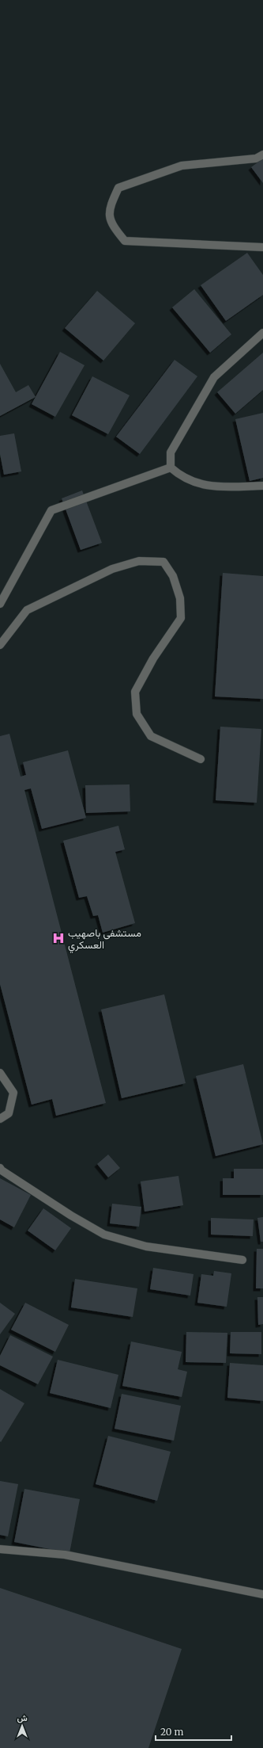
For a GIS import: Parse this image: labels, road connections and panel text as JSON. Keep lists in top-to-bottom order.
{
  "places": {
    "hospital": ["مستشفى باصهيب العسكري"]
  },
  "scale_bar": "20 m",
  "north": "top"
}
